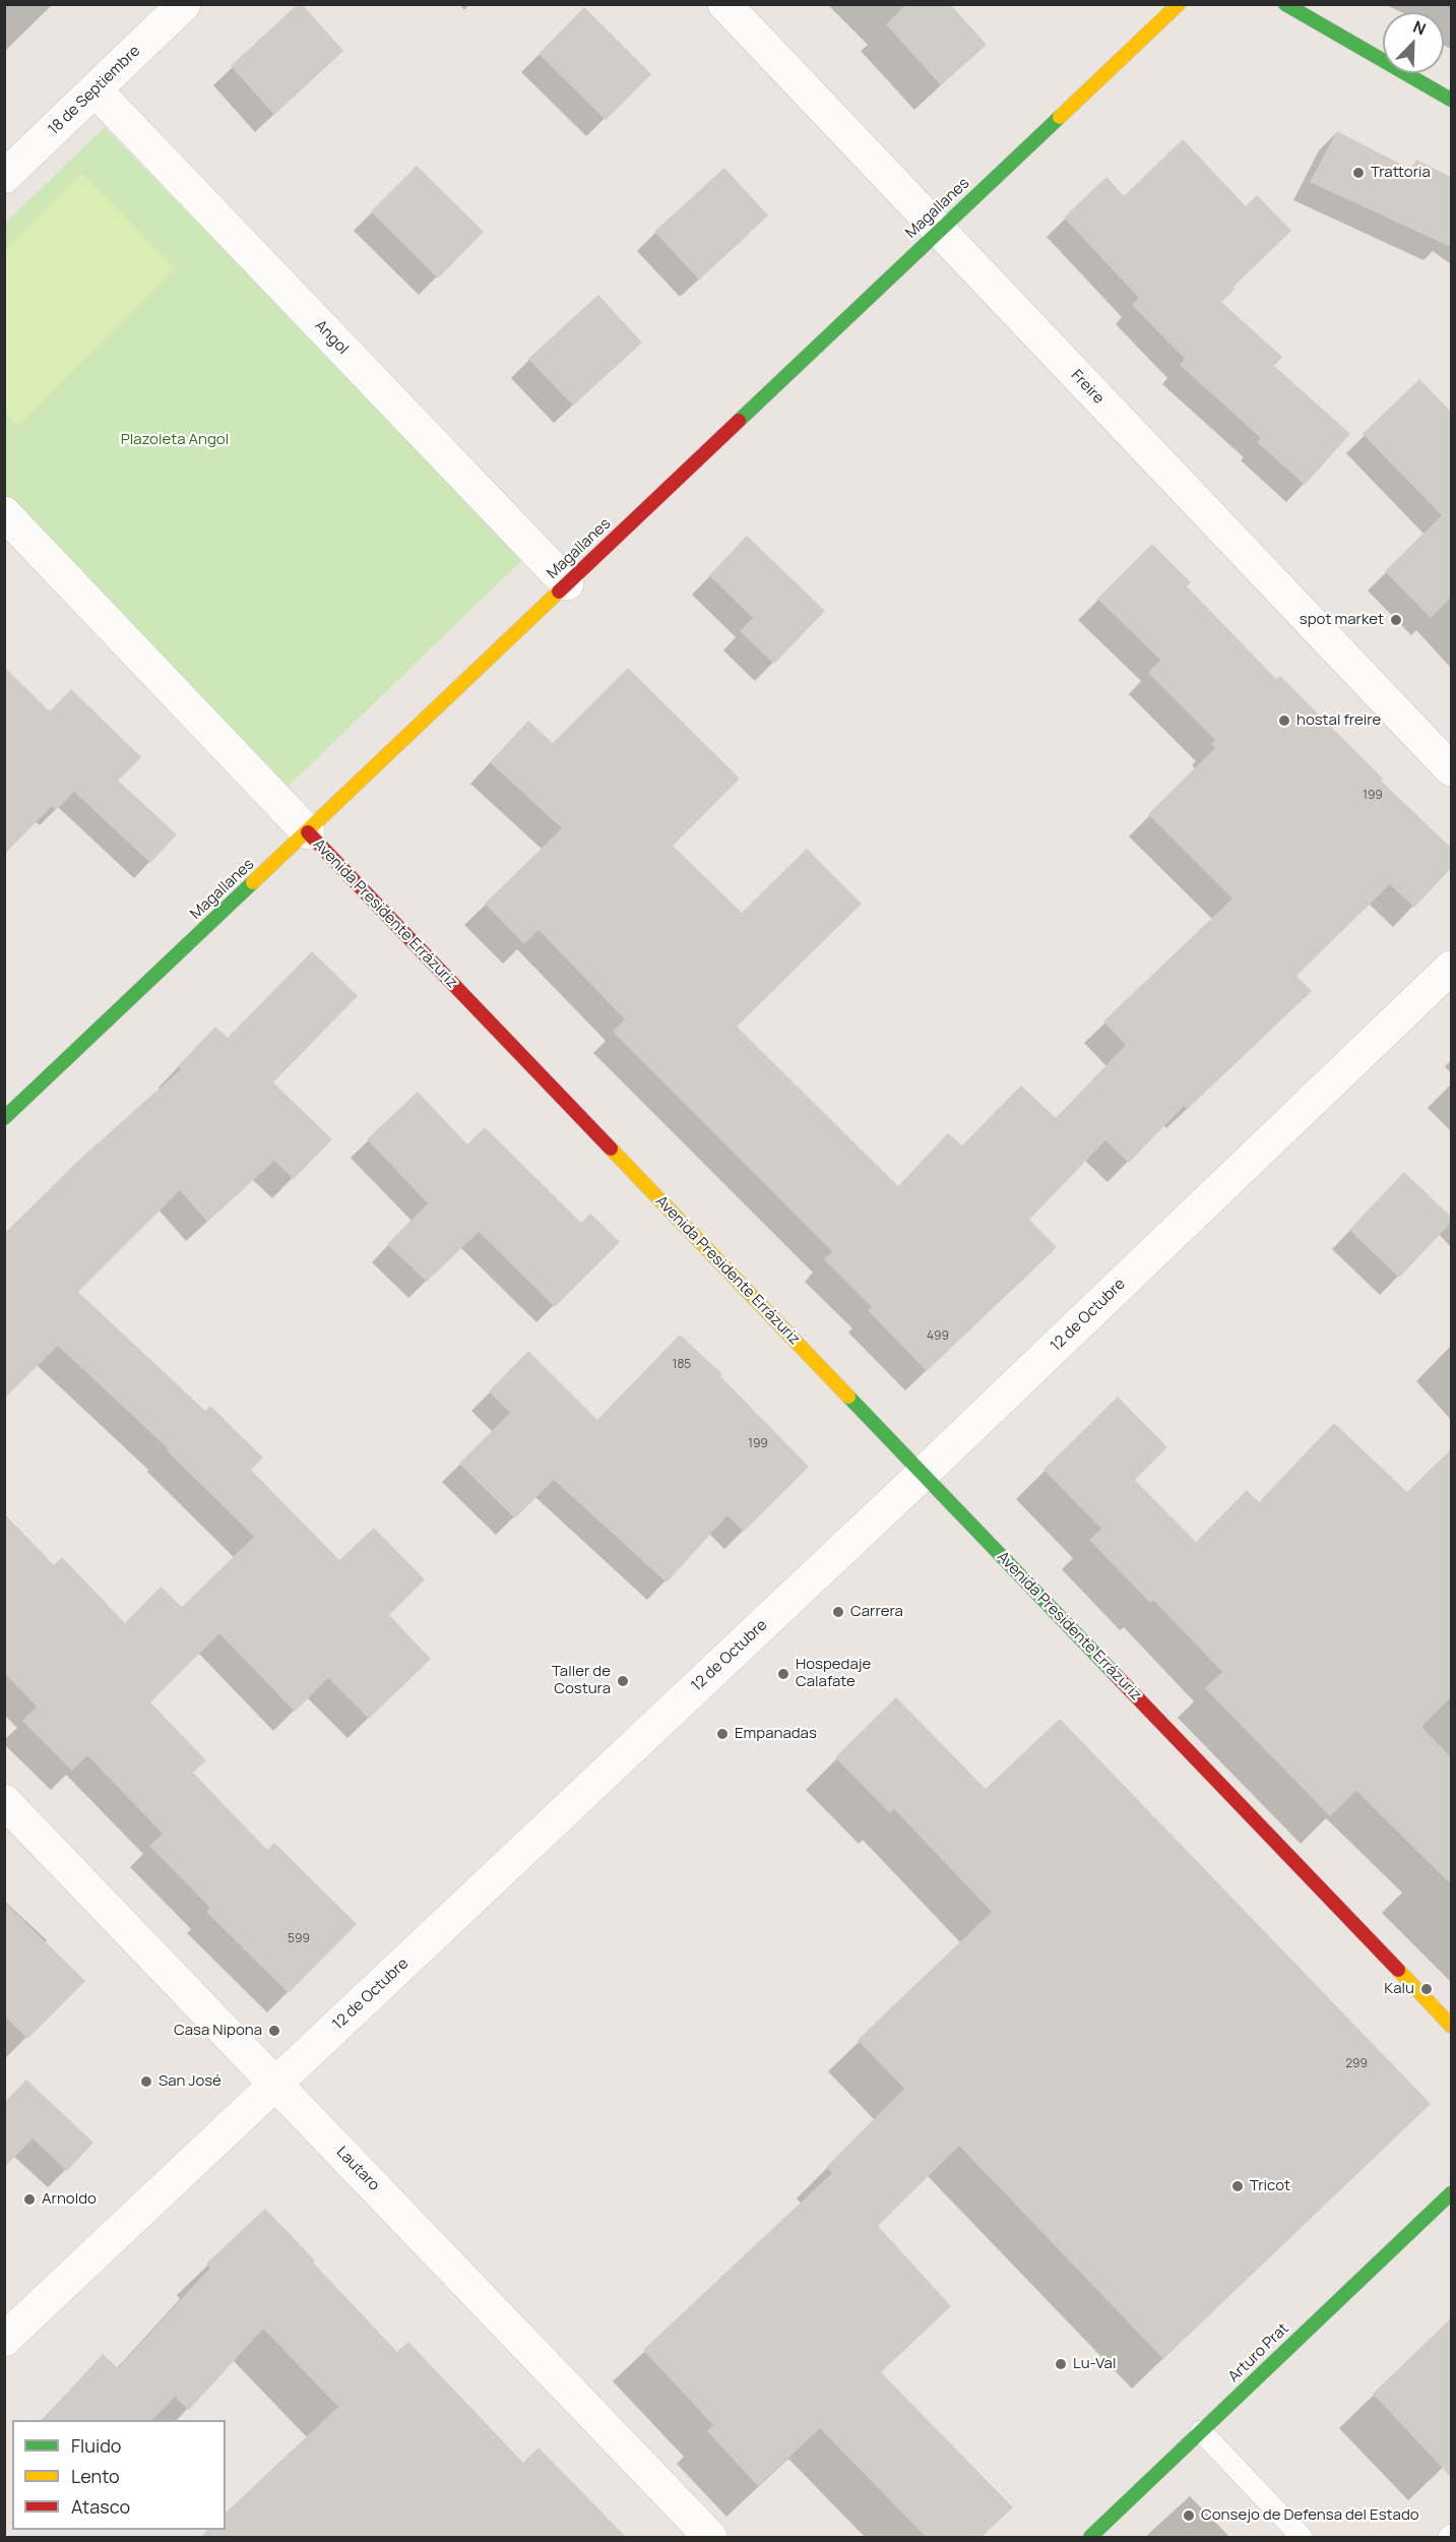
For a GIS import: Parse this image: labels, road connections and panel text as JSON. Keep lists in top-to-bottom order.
{
  "streets": {
    "street": [
      "18 de Septiembre",
      "Magallanes",
      "Angol",
      "Freire",
      "Avenida Presidente Errázuriz",
      "12 de Octubre",
      "Lautaro",
      "Arturo Prat"
    ]
  },
  "crossings": [
    ["18 de Septiembre", "Angol"],
    ["Magallanes", "Angol"],
    ["Magallanes", "Freire"],
    ["Magallanes", "Avenida Presidente Errázuriz"],
    ["Avenida Presidente Errázuriz", "12 de Octubre"],
    ["12 de Octubre", "Lautaro"]
  ],
  "parks": ["Plazoleta Angol"],
  "places": [
    "Trattoria",
    "spot market",
    "hostal freire",
    "Carrera",
    "Hospedaje Calafate",
    "Taller de Costura",
    "Empanadas",
    "Kalu",
    "Casa Nipona",
    "San José",
    "Tricot",
    "Arnoldo",
    "Lu-Val",
    "Consejo de Defensa del Estado"
  ],
  "house_numbers": [
    "199",
    "499",
    "185",
    "199",
    "599",
    "299"
  ],
  "legend": ["Fluido", "Lento", "Atasco"],
  "north": "top right"
}
